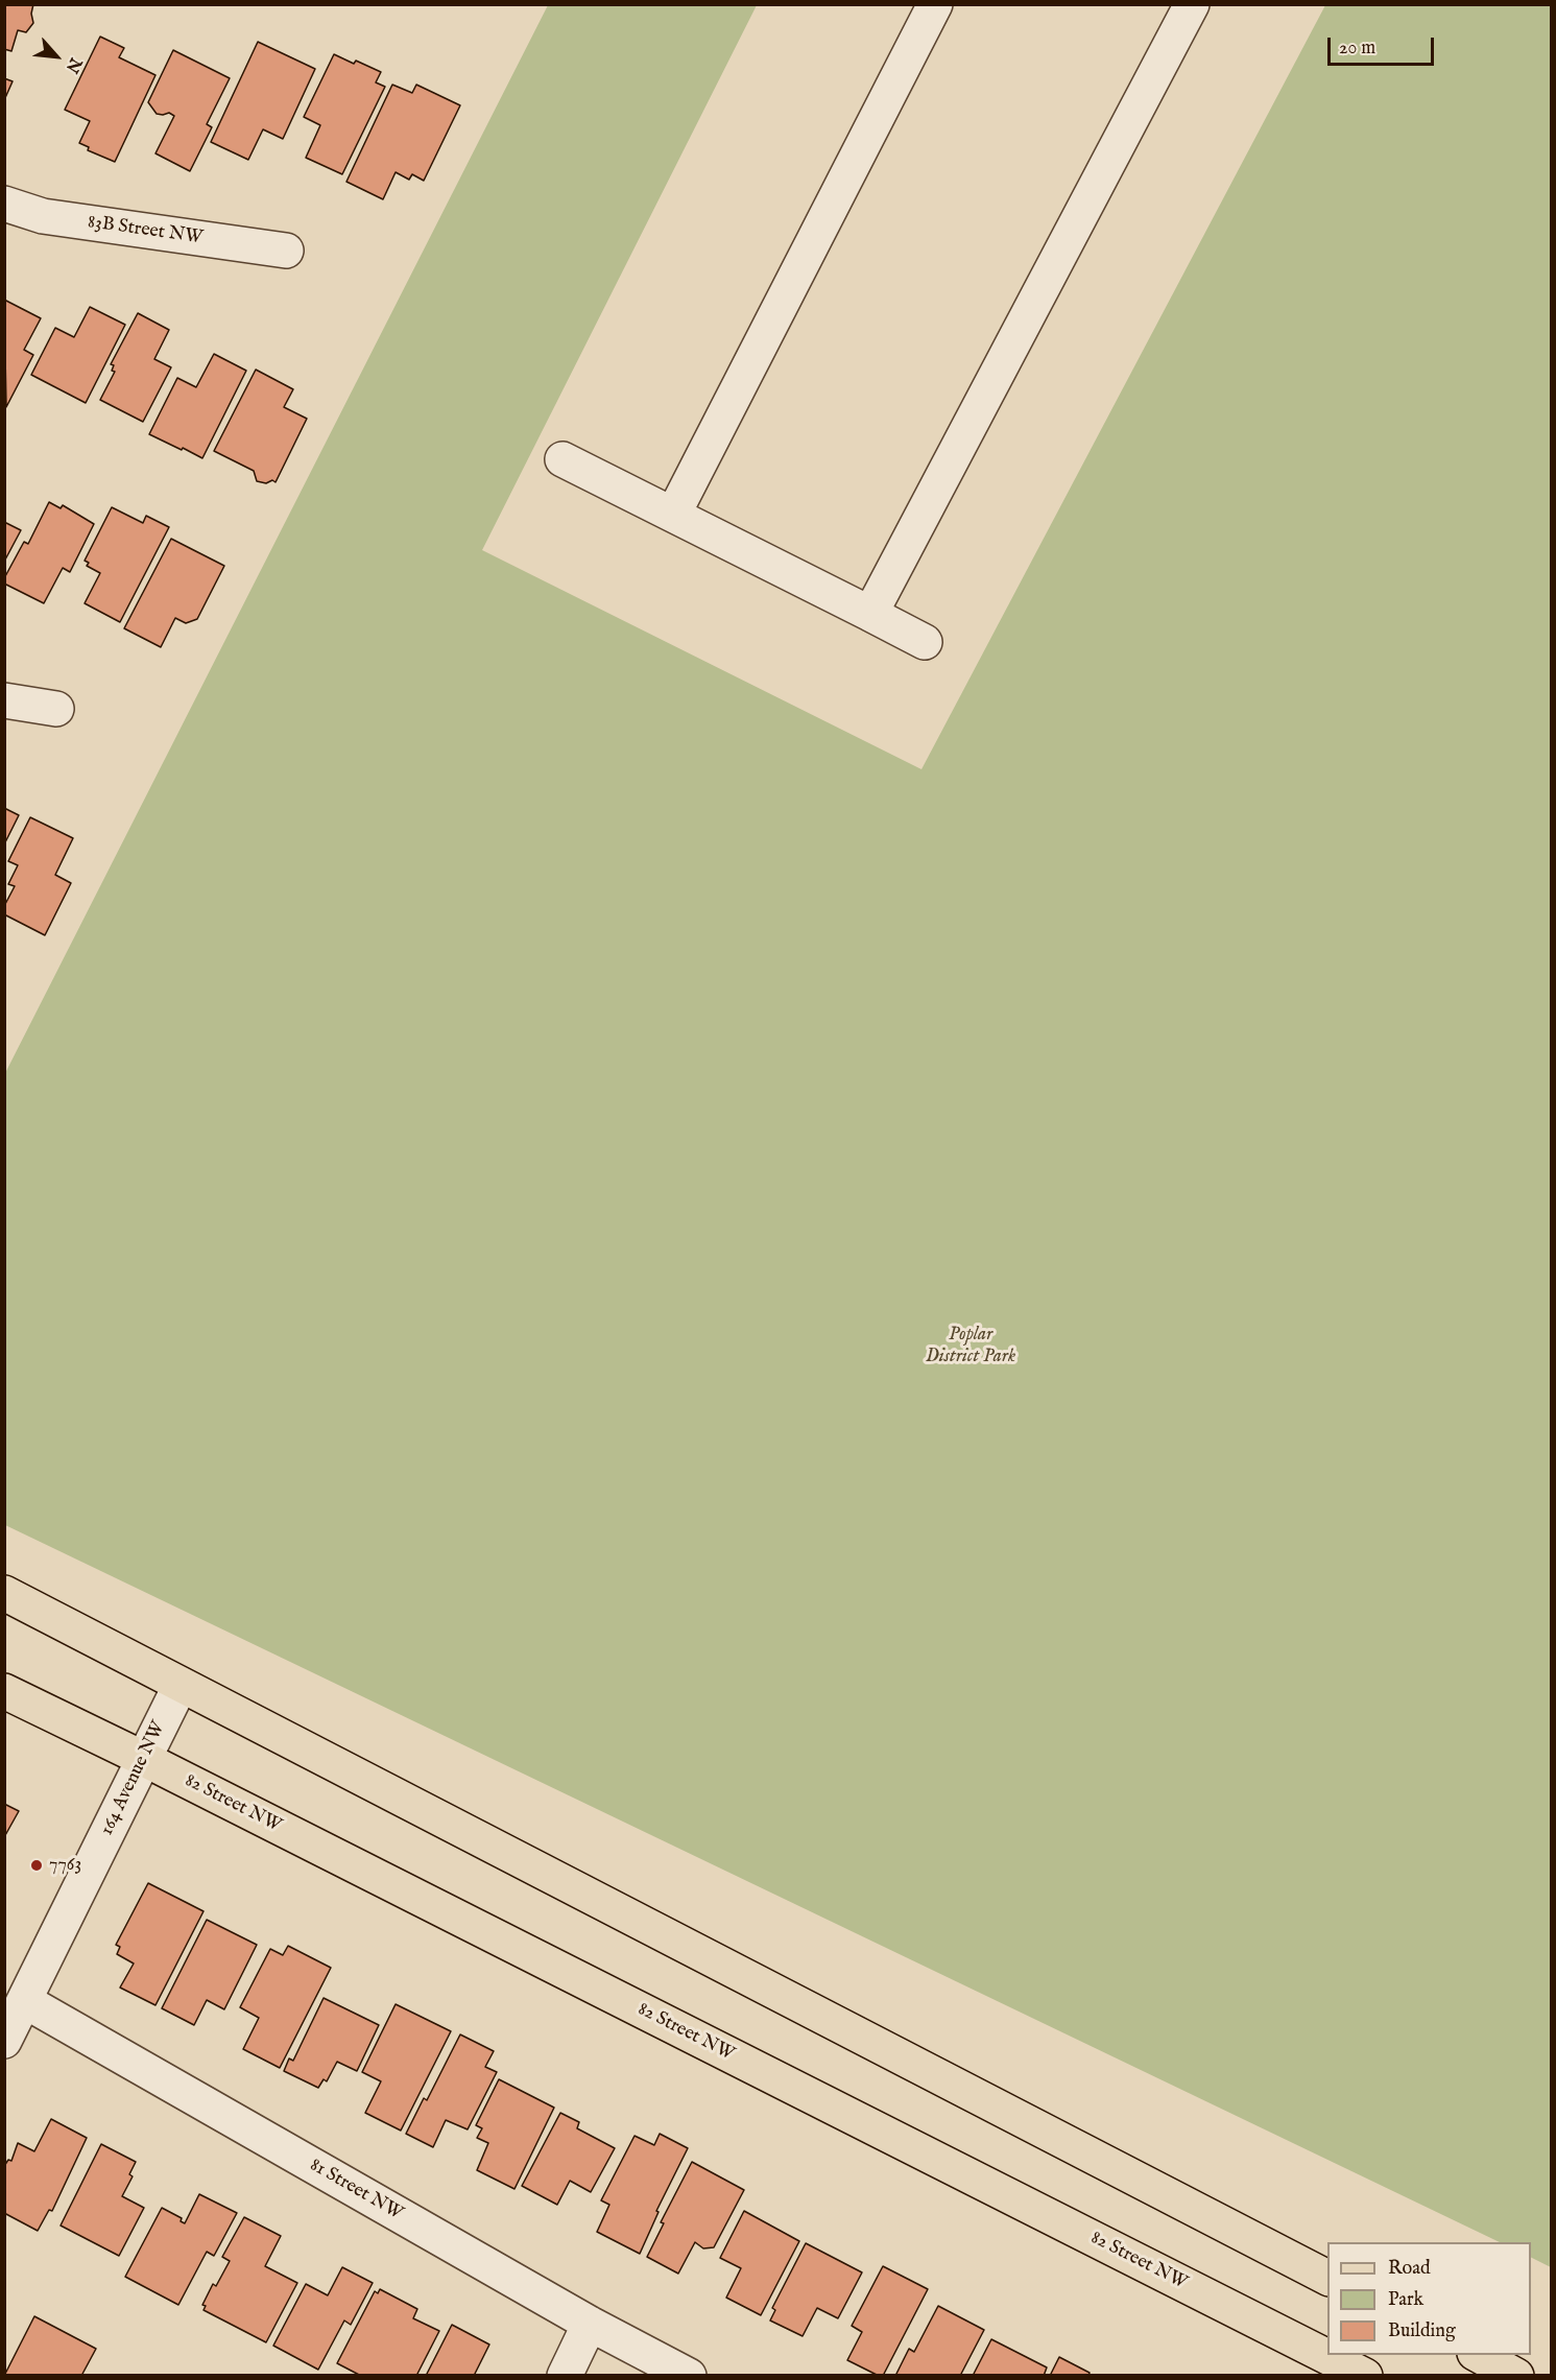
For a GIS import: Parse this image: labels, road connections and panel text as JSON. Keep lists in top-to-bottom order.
{
  "streets": {
    "main road": ["82 Street NW"],
    "street": ["83B Street NW", "164 Avenue NW", "81 Street NW"]
  },
  "crossings": [
    ["164 Avenue NW", "82 Street NW"],
    ["164 Avenue NW", "81 Street NW"]
  ],
  "parks": ["Poplar District Park"],
  "places": ["7763"],
  "legend": ["Road", "Park", "Building"],
  "scale_bar": "20 m",
  "north": "bottom right"
}
